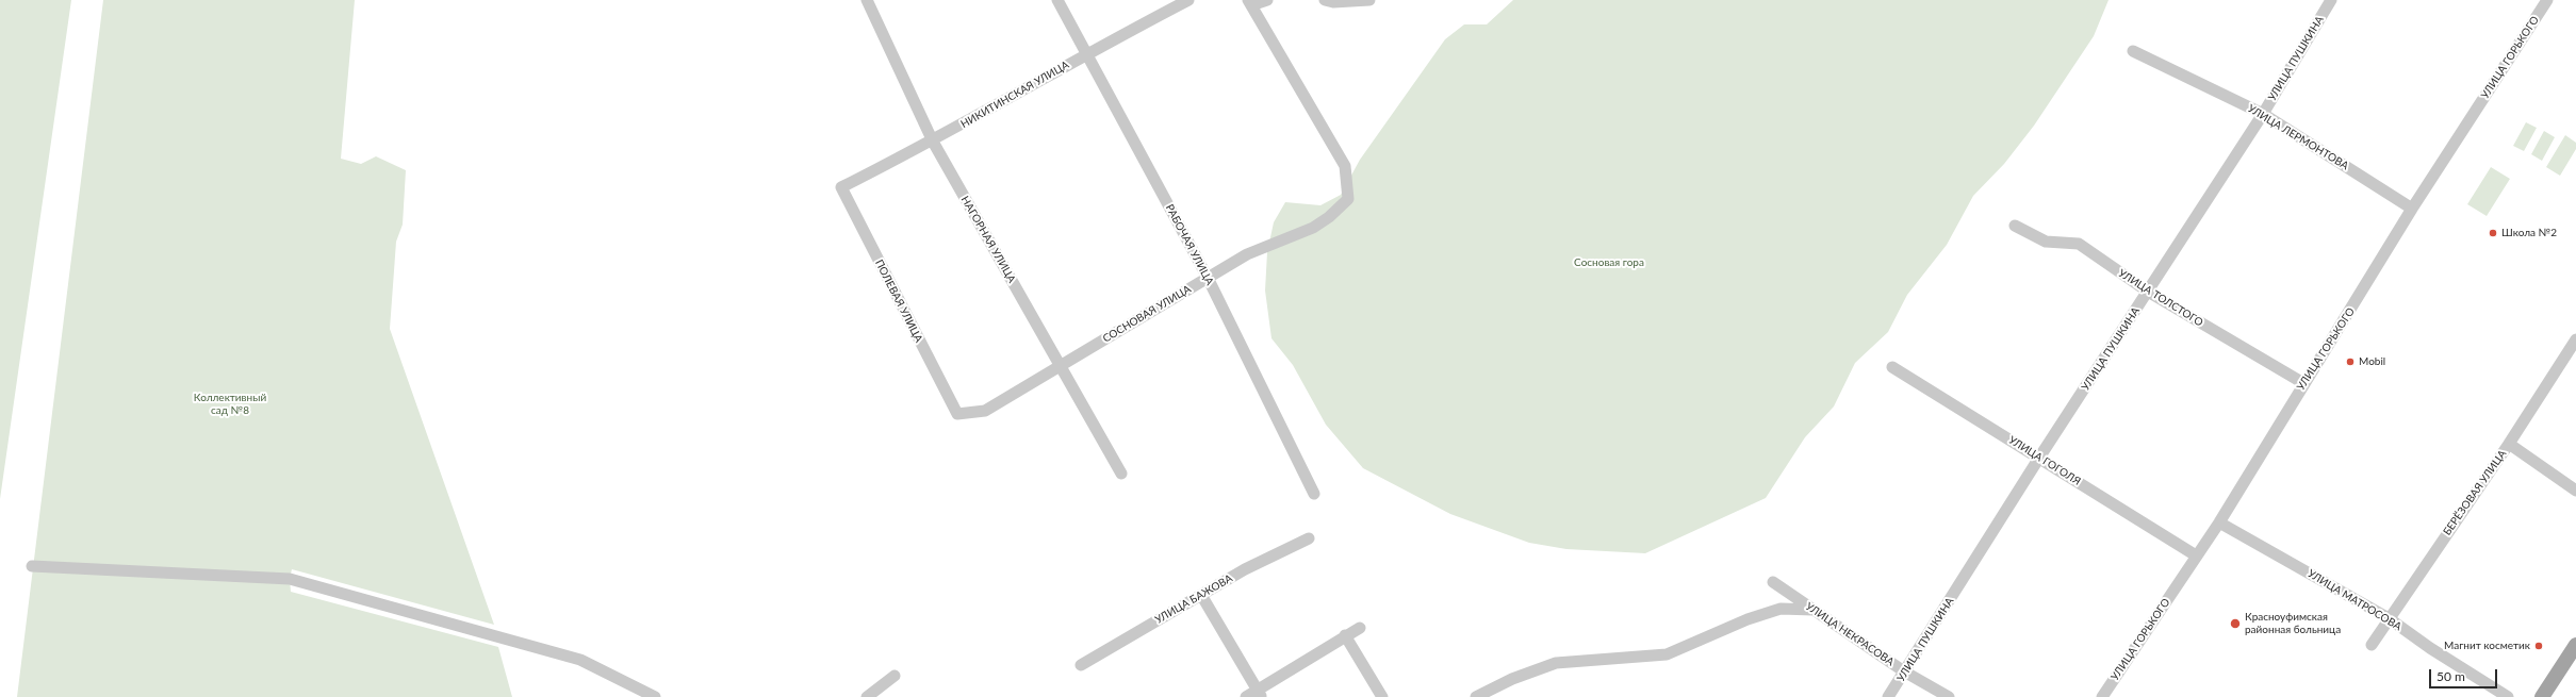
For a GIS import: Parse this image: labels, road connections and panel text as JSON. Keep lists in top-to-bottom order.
{
  "streets": {
    "street": [
      "УЛИЦА ГОРЬКОГО",
      "УЛИЦА ПУШКИНА",
      "НИКИТИНСКАЯ УЛИЦА",
      "УЛИЦА ЛЕРМОНТОВА",
      "НАГОРНАЯ УЛИЦА",
      "РАБОЧАЯ УЛИЦА",
      "УЛИЦА ТОЛСТОГО",
      "ПОЛЕВАЯ УЛИЦА",
      "СОСНОВАЯ УЛИЦА",
      "УЛИЦА ГОГОЛЯ",
      "БЕРЁЗОВАЯ УЛИЦА",
      "УЛИЦА БАЖОВА",
      "УЛИЦА МАТРОСОВА",
      "УЛИЦА НЕКРАСОВА"
    ]
  },
  "crossings": [
    ["УЛИЦА ГОРЬКОГО", "УЛИЦА ЛЕРМОНТОВА"],
    ["УЛИЦА ГОРЬКОГО", "УЛИЦА ТОЛСТОГО"],
    ["УЛИЦА ГОРЬКОГО", "УЛИЦА ГОГОЛЯ"],
    ["УЛИЦА ГОРЬКОГО", "УЛИЦА МАТРОСОВА"],
    ["УЛИЦА ПУШКИНА", "УЛИЦА ЛЕРМОНТОВА"],
    ["УЛИЦА ПУШКИНА", "УЛИЦА ТОЛСТОГО"],
    ["УЛИЦА ПУШКИНА", "УЛИЦА ГОГОЛЯ"],
    ["УЛИЦА ПУШКИНА", "УЛИЦА НЕКРАСОВА"],
    ["НИКИТИНСКАЯ УЛИЦА", "НАГОРНАЯ УЛИЦА"],
    ["НИКИТИНСКАЯ УЛИЦА", "РАБОЧАЯ УЛИЦА"],
    ["НИКИТИНСКАЯ УЛИЦА", "ПОЛЕВАЯ УЛИЦА"],
    ["НАГОРНАЯ УЛИЦА", "СОСНОВАЯ УЛИЦА"],
    ["РАБОЧАЯ УЛИЦА", "СОСНОВАЯ УЛИЦА"],
    ["ПОЛЕВАЯ УЛИЦА", "СОСНОВАЯ УЛИЦА"],
    ["БЕРЁЗОВАЯ УЛИЦА", "УЛИЦА МАТРОСОВА"]
  ],
  "parks": ["Сосновая гора", "Коллективный сад №8"],
  "places": [
    "Школа №2",
    "Mobil",
    "Красноуфимская районная больница",
    "Магнит косметик"
  ],
  "scale_bar": "50 m"
}
